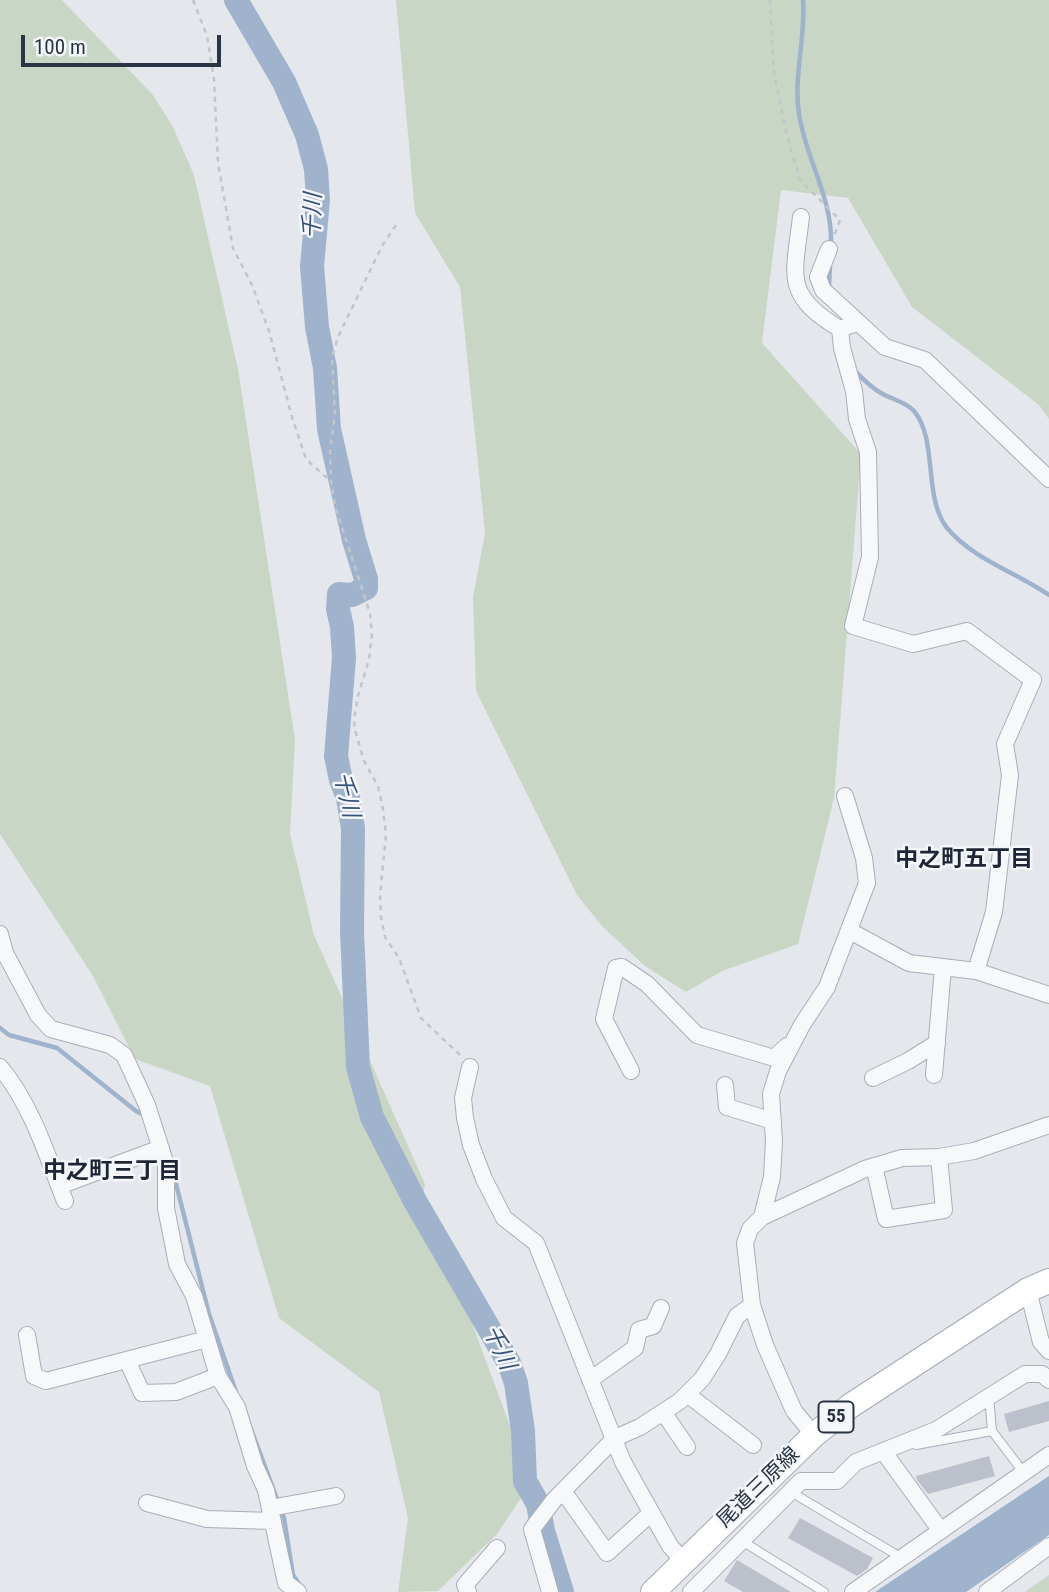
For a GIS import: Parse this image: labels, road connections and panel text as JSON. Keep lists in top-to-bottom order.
{
  "streets": {
    "main road": ["55", "尾道三原線"]
  },
  "districts": ["中之町五丁目", "中之町三丁目"],
  "water": ["千川"],
  "scale_bar": "100 m"
}
